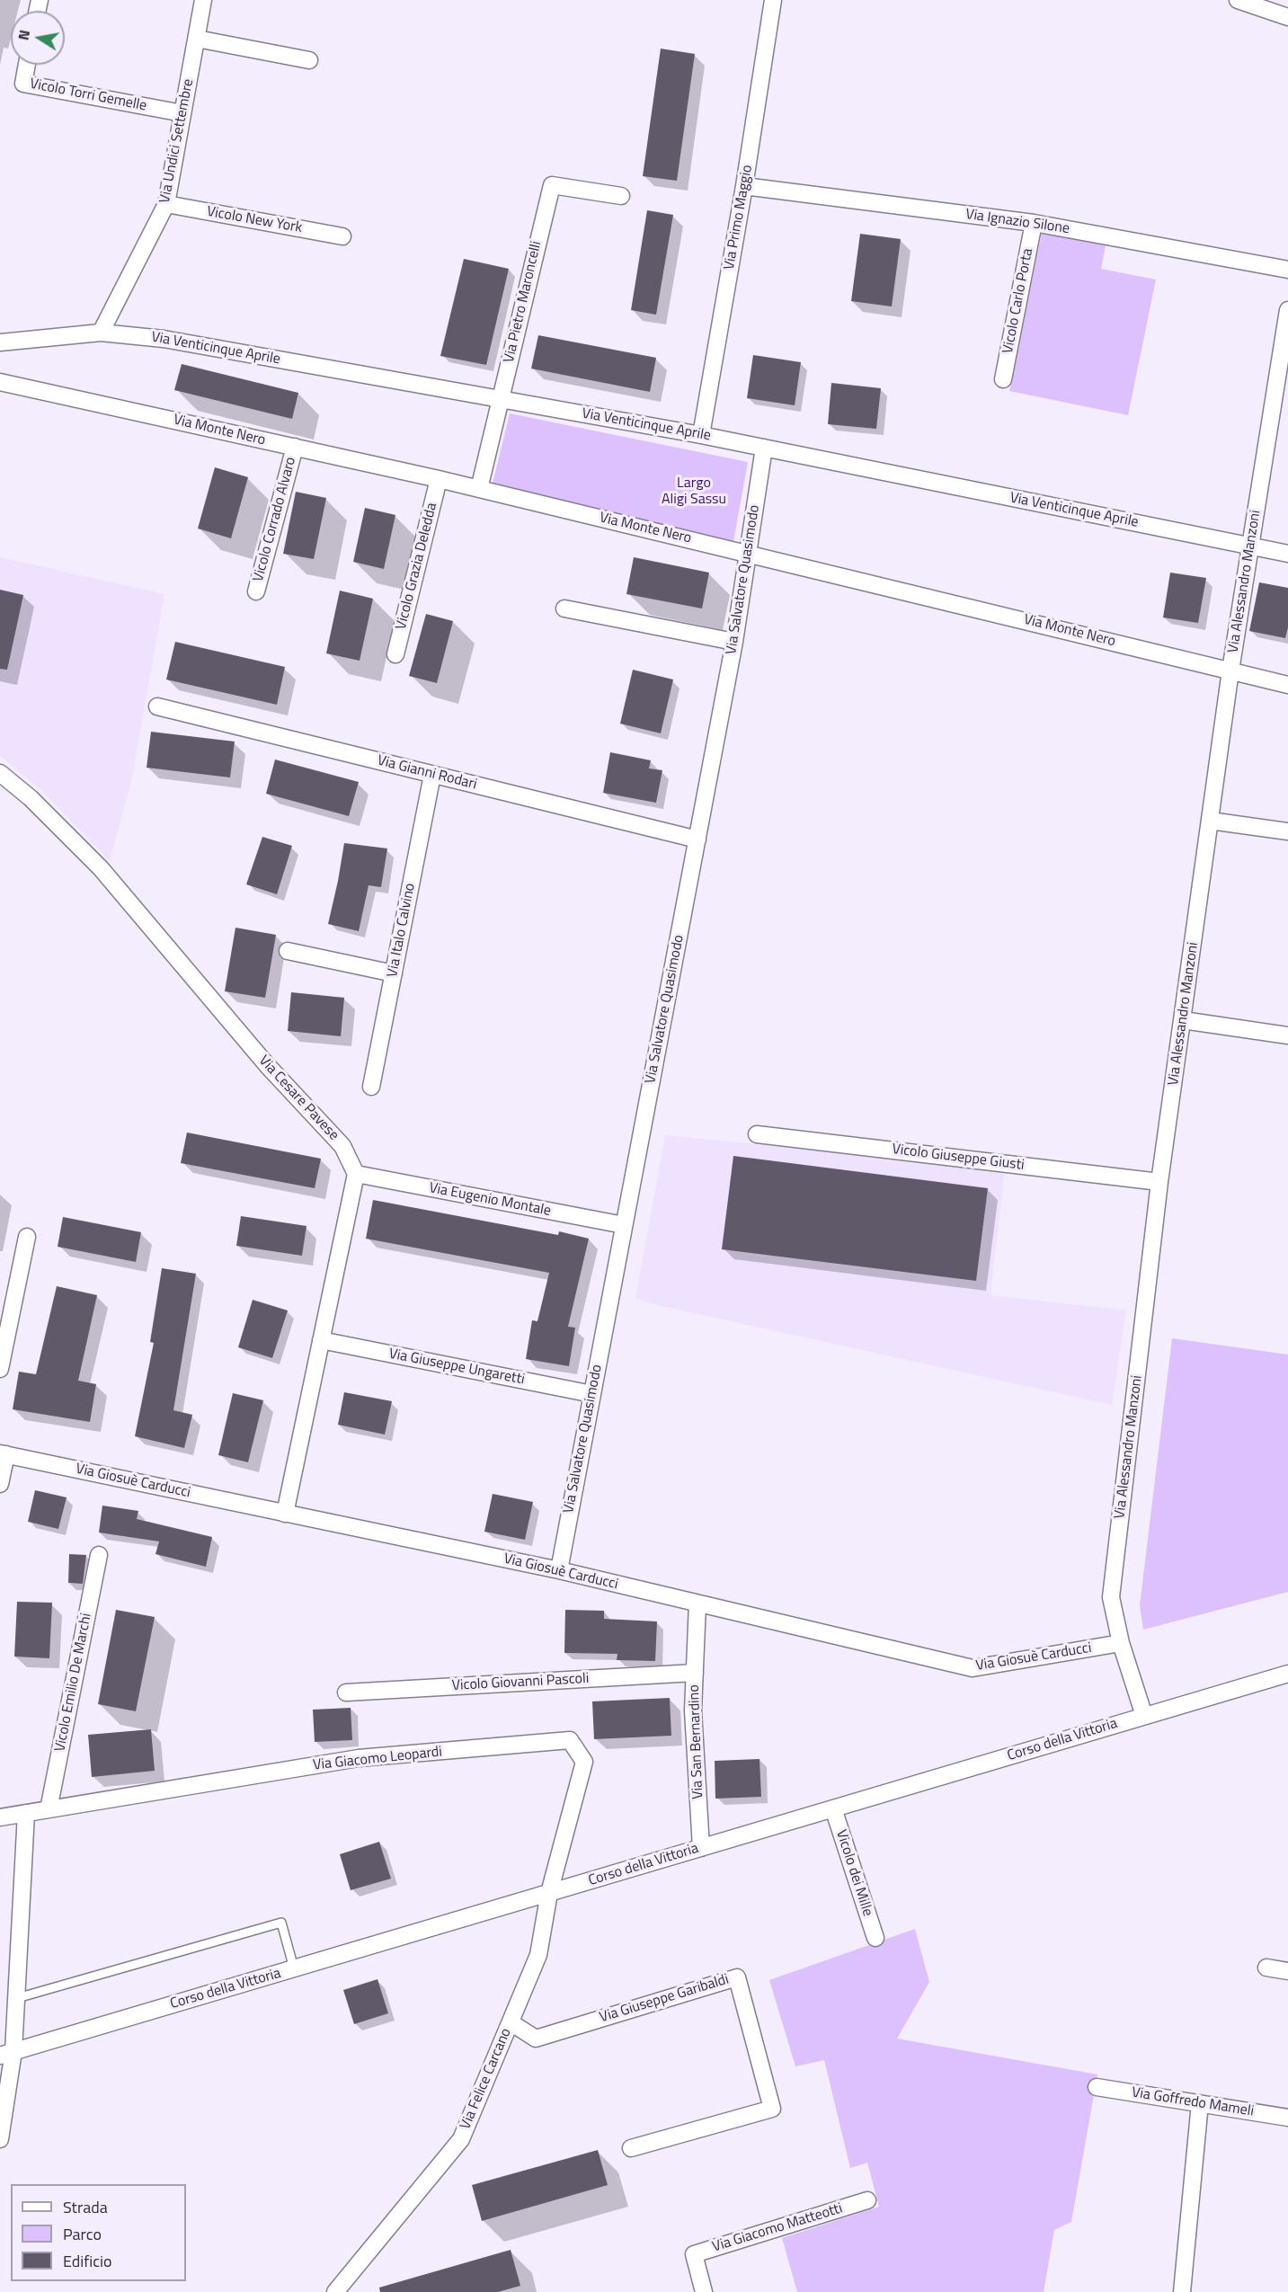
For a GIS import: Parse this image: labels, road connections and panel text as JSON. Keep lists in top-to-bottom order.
{
  "streets": {
    "street": [
      "Vicolo Torri Gemelle",
      "Via Undici Settembre",
      "Via Primo Maggio",
      "Vicolo New York",
      "Via Ignazio Silone",
      "Vicolo Carlo Porta",
      "Via Pietro Maroncelli",
      "Via Venticinque Aprile",
      "Via Monte Nero",
      "Vicolo Corrado Alvaro",
      "Vicolo Grazia Deledda",
      "Via Salvatore Quasimodo",
      "Via Alessandro Manzoni",
      "Via Gianni Rodari",
      "Via Italo Calvino",
      "Via Cesare Pavese",
      "Vicolo Giuseppe Giusti",
      "Via Eugenio Montale",
      "Via Giuseppe Ungaretti",
      "Via Giosuè Carducci",
      "Vicolo Emilio De Marchi",
      "Vicolo Giovanni Pascoli",
      "Corso della Vittoria",
      "Via San Bernardino",
      "Via Giacomo Leopardi",
      "Vicolo dei Mille",
      "Via Giuseppe Garibaldi",
      "Via Felice Carcano",
      "Via Goffredo Mameli",
      "Via Giacomo Matteotti"
    ]
  },
  "crossings": [
    ["Vicolo Torri Gemelle", "Via Undici Settembre"],
    ["Via Undici Settembre", "Vicolo New York"],
    ["Via Undici Settembre", "Via Venticinque Aprile"],
    ["Via Primo Maggio", "Via Ignazio Silone"],
    ["Via Primo Maggio", "Via Venticinque Aprile"],
    ["Via Ignazio Silone", "Vicolo Carlo Porta"],
    ["Via Pietro Maroncelli", "Via Venticinque Aprile"],
    ["Via Pietro Maroncelli", "Via Monte Nero"],
    ["Via Venticinque Aprile", "Via Salvatore Quasimodo"],
    ["Via Venticinque Aprile", "Via Alessandro Manzoni"],
    ["Via Monte Nero", "Vicolo Corrado Alvaro"],
    ["Via Monte Nero", "Vicolo Grazia Deledda"],
    ["Via Monte Nero", "Via Salvatore Quasimodo"],
    ["Via Monte Nero", "Via Alessandro Manzoni"],
    ["Via Salvatore Quasimodo", "Via Gianni Rodari"],
    ["Via Salvatore Quasimodo", "Via Eugenio Montale"],
    ["Via Salvatore Quasimodo", "Via Giuseppe Ungaretti"],
    ["Via Salvatore Quasimodo", "Via Giosuè Carducci"],
    ["Via Alessandro Manzoni", "Vicolo Giuseppe Giusti"],
    ["Via Alessandro Manzoni", "Via Giosuè Carducci"],
    ["Via Alessandro Manzoni", "Corso della Vittoria"],
    ["Via Gianni Rodari", "Via Italo Calvino"],
    ["Via Cesare Pavese", "Via Eugenio Montale"],
    ["Via Giosuè Carducci", "Via San Bernardino"],
    ["Vicolo Emilio De Marchi", "Via Giacomo Leopardi"],
    ["Vicolo Giovanni Pascoli", "Via San Bernardino"],
    ["Corso della Vittoria", "Via San Bernardino"],
    ["Corso della Vittoria", "Via Giacomo Leopardi"],
    ["Corso della Vittoria", "Vicolo dei Mille"],
    ["Corso della Vittoria", "Via Felice Carcano"],
    ["Via Giacomo Leopardi", "Via Felice Carcano"],
    ["Via Giuseppe Garibaldi", "Via Felice Carcano"]
  ],
  "parks": ["Largo Aligi Sassu"],
  "legend": ["Strada", "Parco", "Edificio"],
  "north": "left"
}
